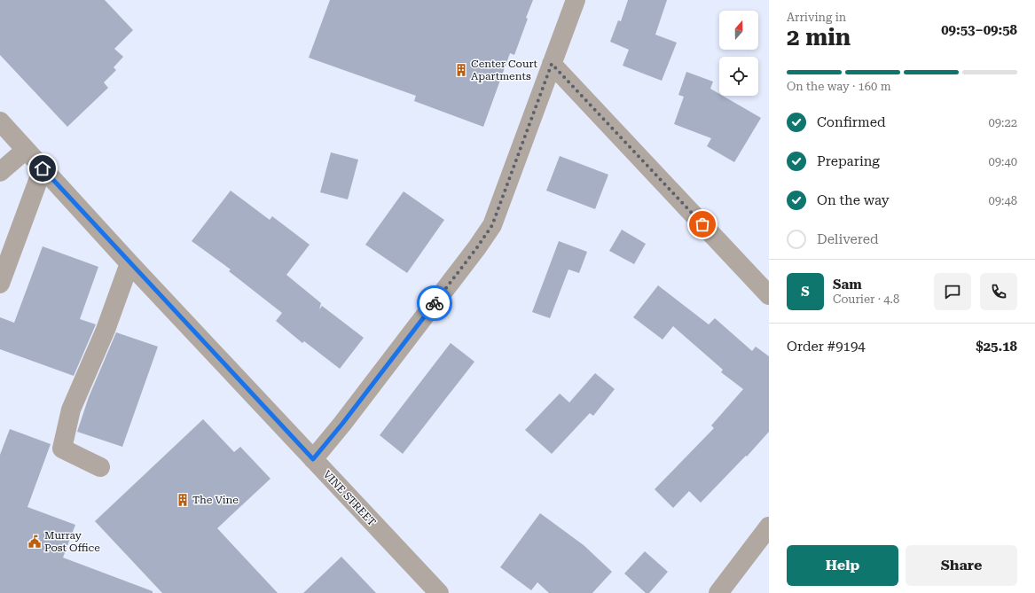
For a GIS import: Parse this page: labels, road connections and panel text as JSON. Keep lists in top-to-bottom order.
{
  "streets": {
    "street": ["VINE STREET"]
  },
  "places": {
    "building": ["Center Court Apartments", "The Vine"],
    "public building": ["Murray Post Office"]
  },
  "north": "top",
  "page": {
    "heading": ["2 min", "Arriving in", "09:53–09:58"],
    "panel": [
      "Sam",
      "Courier · 4.8",
      "Order #9194",
      "$25.18"
    ],
    "bar": "On the way · 160 m",
    "list": [
      ["Confirmed", "09:22"],
      ["Preparing", "09:40"],
      ["On the way", "09:48"],
      "Delivered"
    ],
    "round": "S",
    "buttons": ["Help", "Share"]
  }
}
